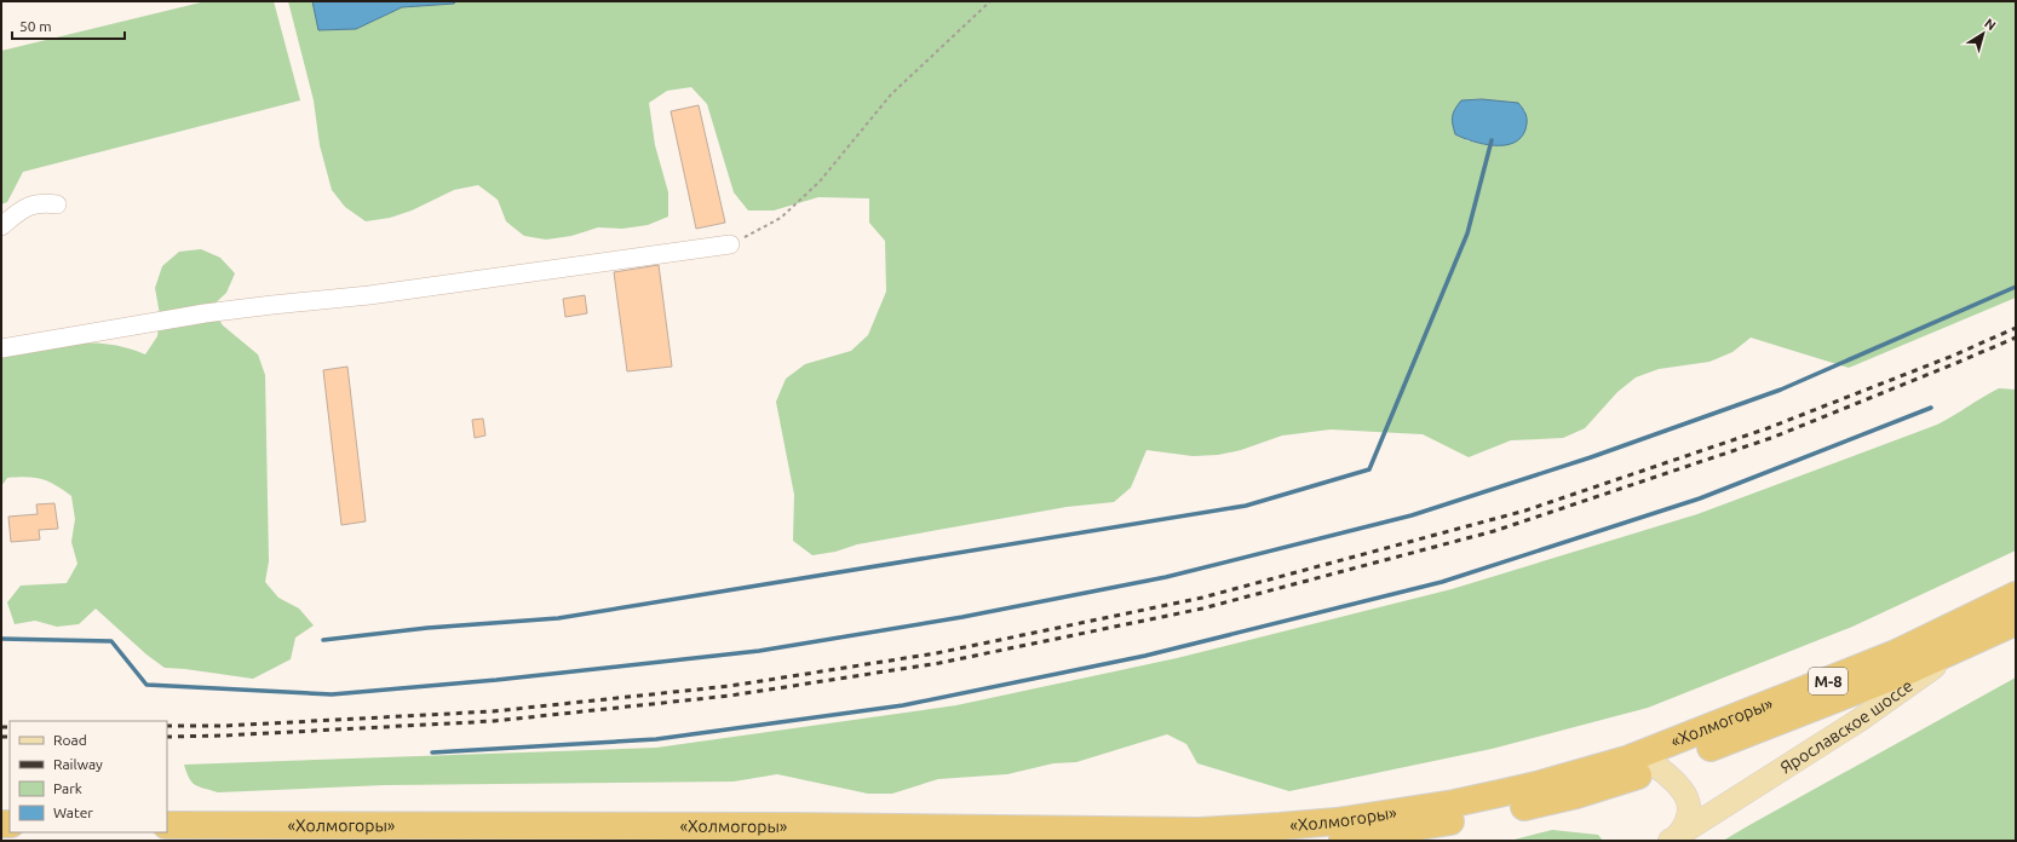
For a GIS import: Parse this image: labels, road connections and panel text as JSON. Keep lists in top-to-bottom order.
{
  "streets": {
    "highway": ["М-8", "«Холмогоры»"],
    "main road": ["Ярославское шоссе"]
  },
  "crossings": [
    ["«Холмогоры»", "Ярославское шоссе"]
  ],
  "legend": [
    "Road",
    "Railway",
    "Park",
    "Water"
  ],
  "scale_bar": "50 m",
  "north": "top right"
}
